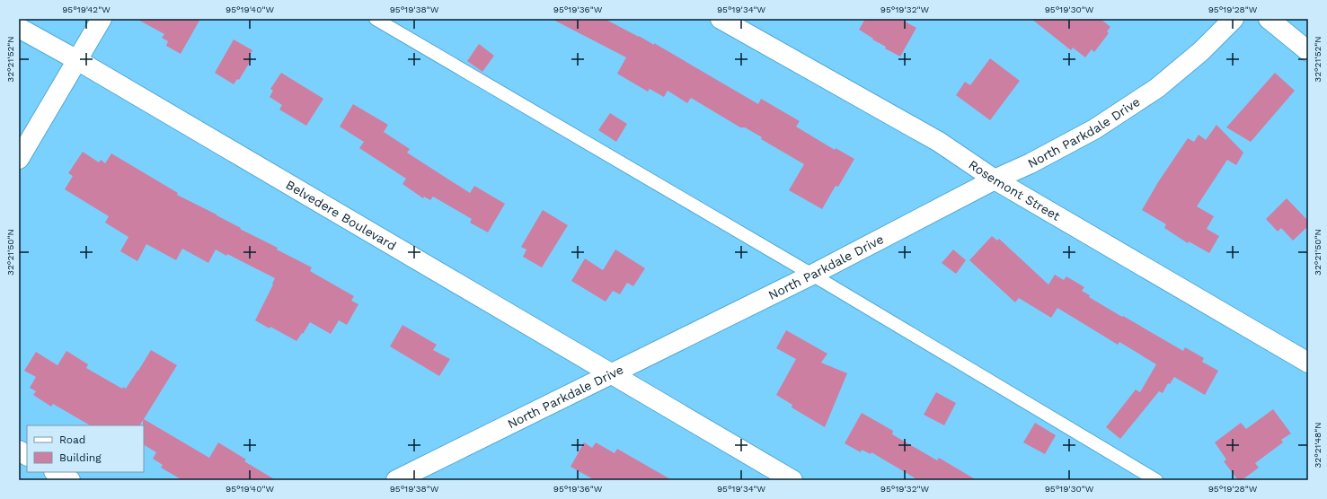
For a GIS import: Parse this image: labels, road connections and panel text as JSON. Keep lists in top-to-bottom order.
{
  "streets": {
    "street": ["North Parkdale Drive", "Rosemont Street", "Belvedere Boulevard"]
  },
  "crossings": [
    ["North Parkdale Drive", "Rosemont Street"],
    ["North Parkdale Drive", "Belvedere Boulevard"]
  ],
  "legend": ["Road", "Building"],
  "coordinates": [
    "95°19'42\"W",
    "95°19'40\"W",
    "95°19'38\"W",
    "95°19'36\"W",
    "95°19'34\"W",
    "95°19'32\"W",
    "95°19'30\"W",
    "95°19'28\"W",
    "32°21'52\"N",
    "32°21'50\"N",
    "32°21'48\"N"
  ]
}
